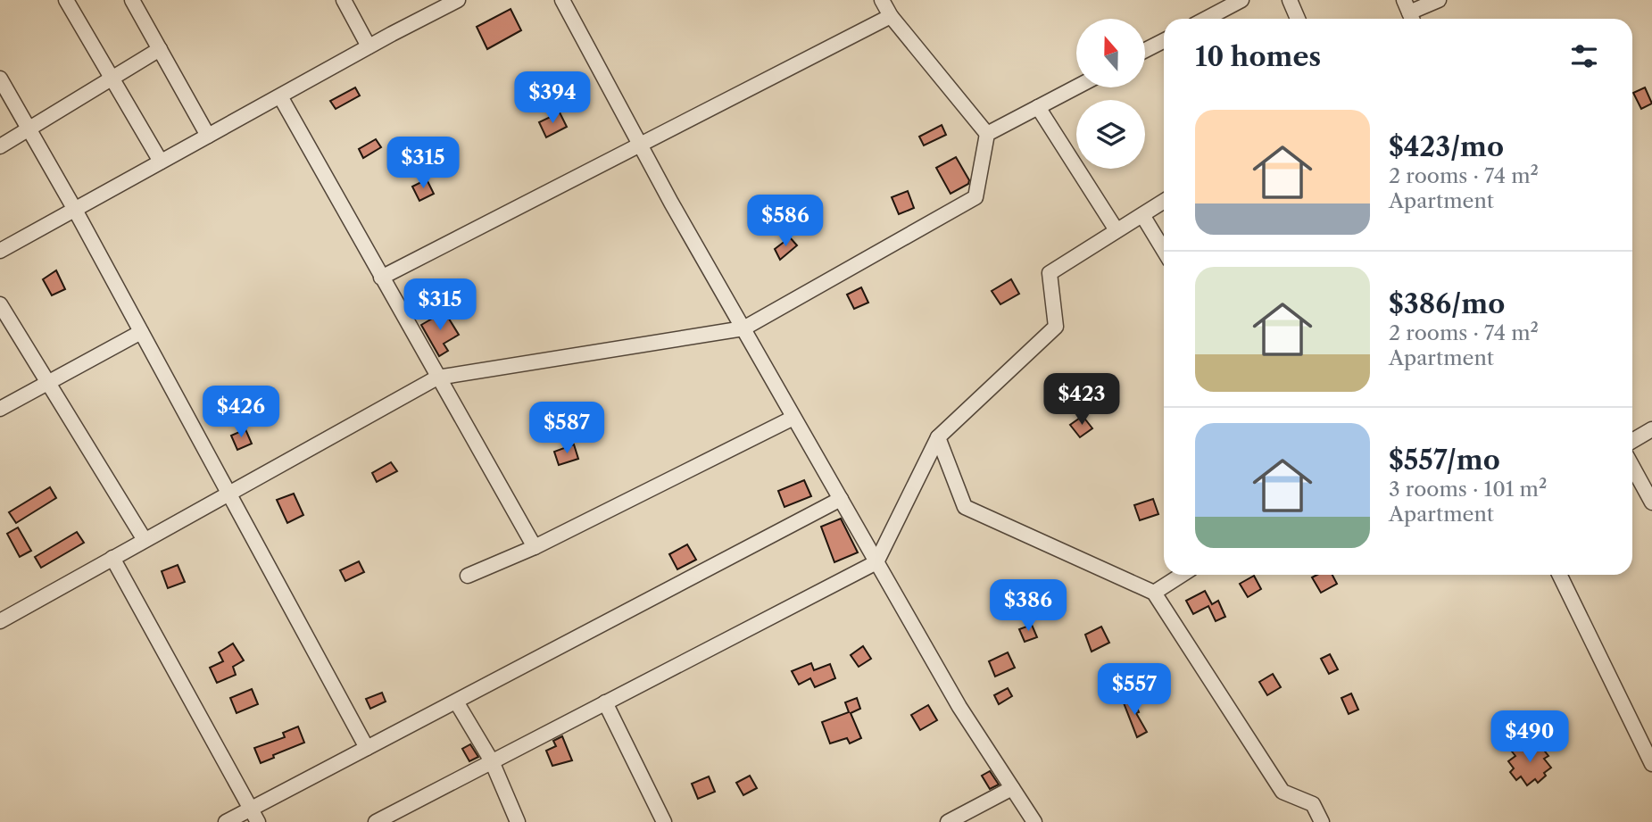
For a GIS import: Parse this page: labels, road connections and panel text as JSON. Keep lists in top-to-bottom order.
{
  "north": "top",
  "page": {
    "heading": "10 homes",
    "price": [
      "$394",
      "$315",
      "$586",
      "$315",
      "$423",
      "$426",
      "$587",
      "$386",
      "$557",
      "$490"
    ],
    "list": [
      {
        "name": "$423/mo",
        "note": "2 rooms · 74 m² · Apartment"
      },
      {
        "name": "$386/mo",
        "note": "2 rooms · 74 m² · Apartment"
      },
      {
        "name": "$557/mo",
        "note": "3 rooms · 101 m² · Apartment"
      }
    ]
  }
}
